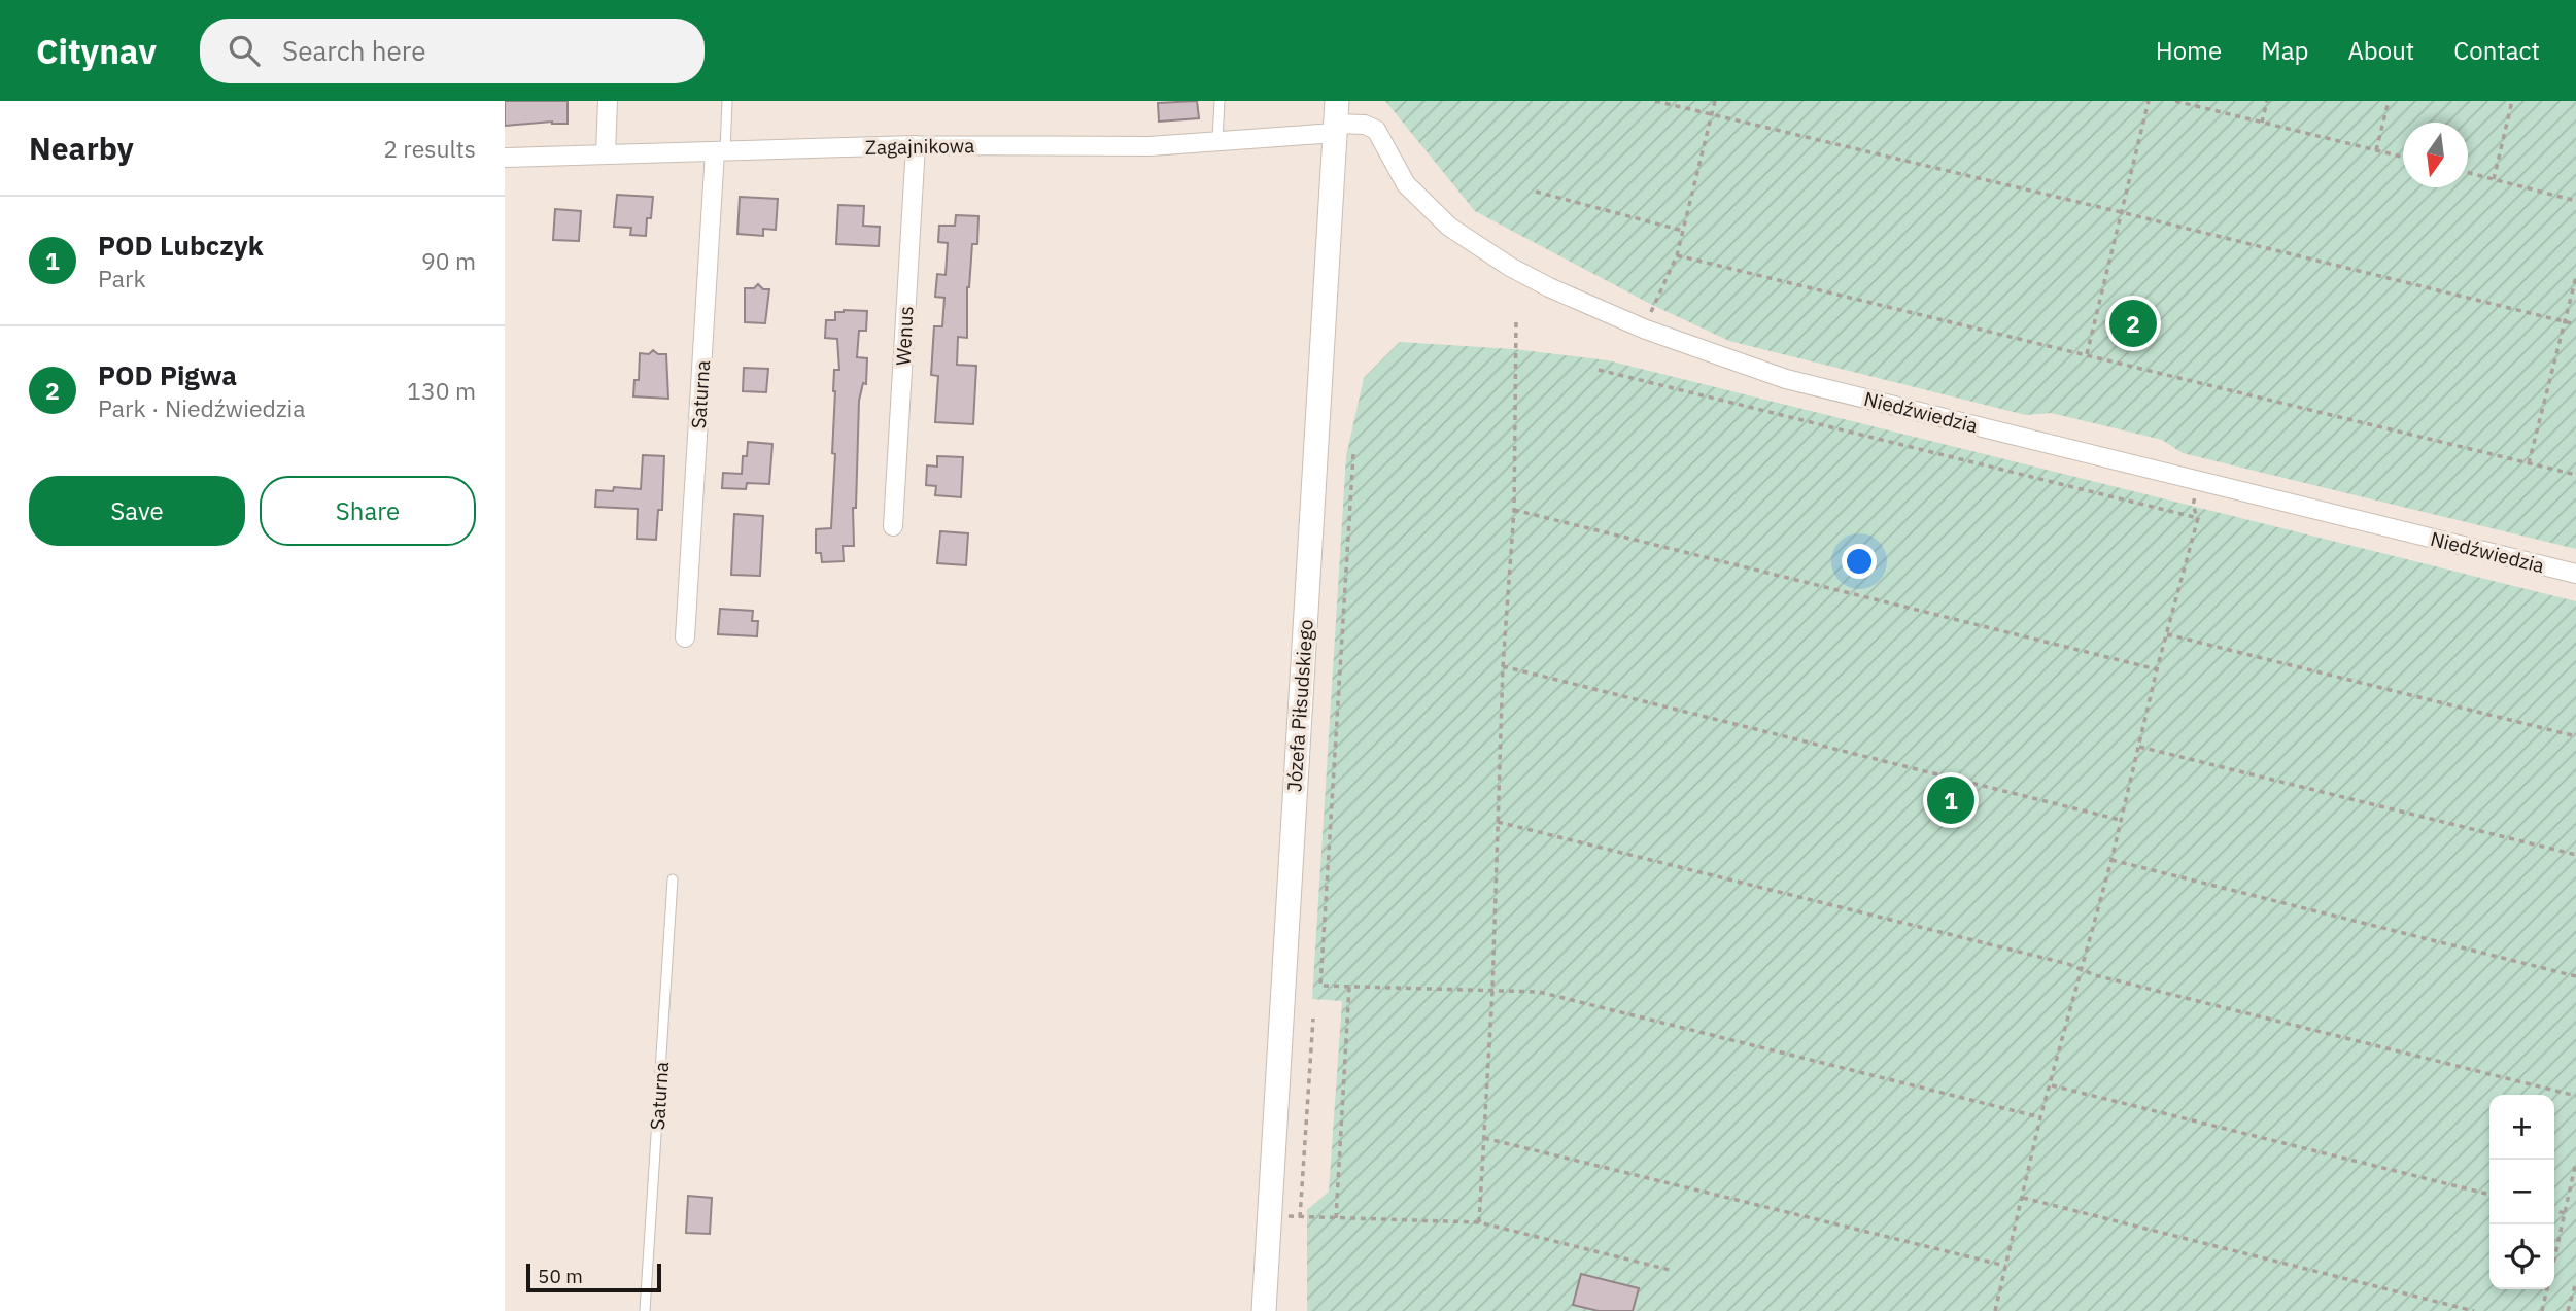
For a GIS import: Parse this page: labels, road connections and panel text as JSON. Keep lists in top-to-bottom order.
{
  "streets": {
    "street": [
      "Zagajnikowa",
      "Wenus",
      "Saturna",
      "Niedźwiedzia",
      "Józefa Piłsudskiego"
    ]
  },
  "crossings": [
    ["Zagajnikowa", "Wenus"],
    ["Zagajnikowa", "Saturna"],
    ["Zagajnikowa", "Niedźwiedzia"],
    ["Zagajnikowa", "Józefa Piłsudskiego"],
    ["Niedźwiedzia", "Józefa Piłsudskiego"]
  ],
  "scale_bar": "50 m",
  "north": "bottom",
  "page": {
    "header": "Citynav",
    "search": "Search here",
    "nav": [
      "Home",
      "Map",
      "About",
      "Contact"
    ],
    "heading": ["Nearby", "2 results"],
    "list": [
      {
        "mark": "1",
        "name": "POD Lubczyk",
        "note": "Park",
        "value": "90 m"
      },
      {
        "mark": "2",
        "name": "POD Pigwa",
        "note": "Park · Niedźwiedzia",
        "value": "130 m"
      }
    ],
    "pins": ["2", "1"],
    "buttons": ["Save", "Share"],
    "map_buttons": ["+", "−"],
    "scale": "50 m"
  }
}
